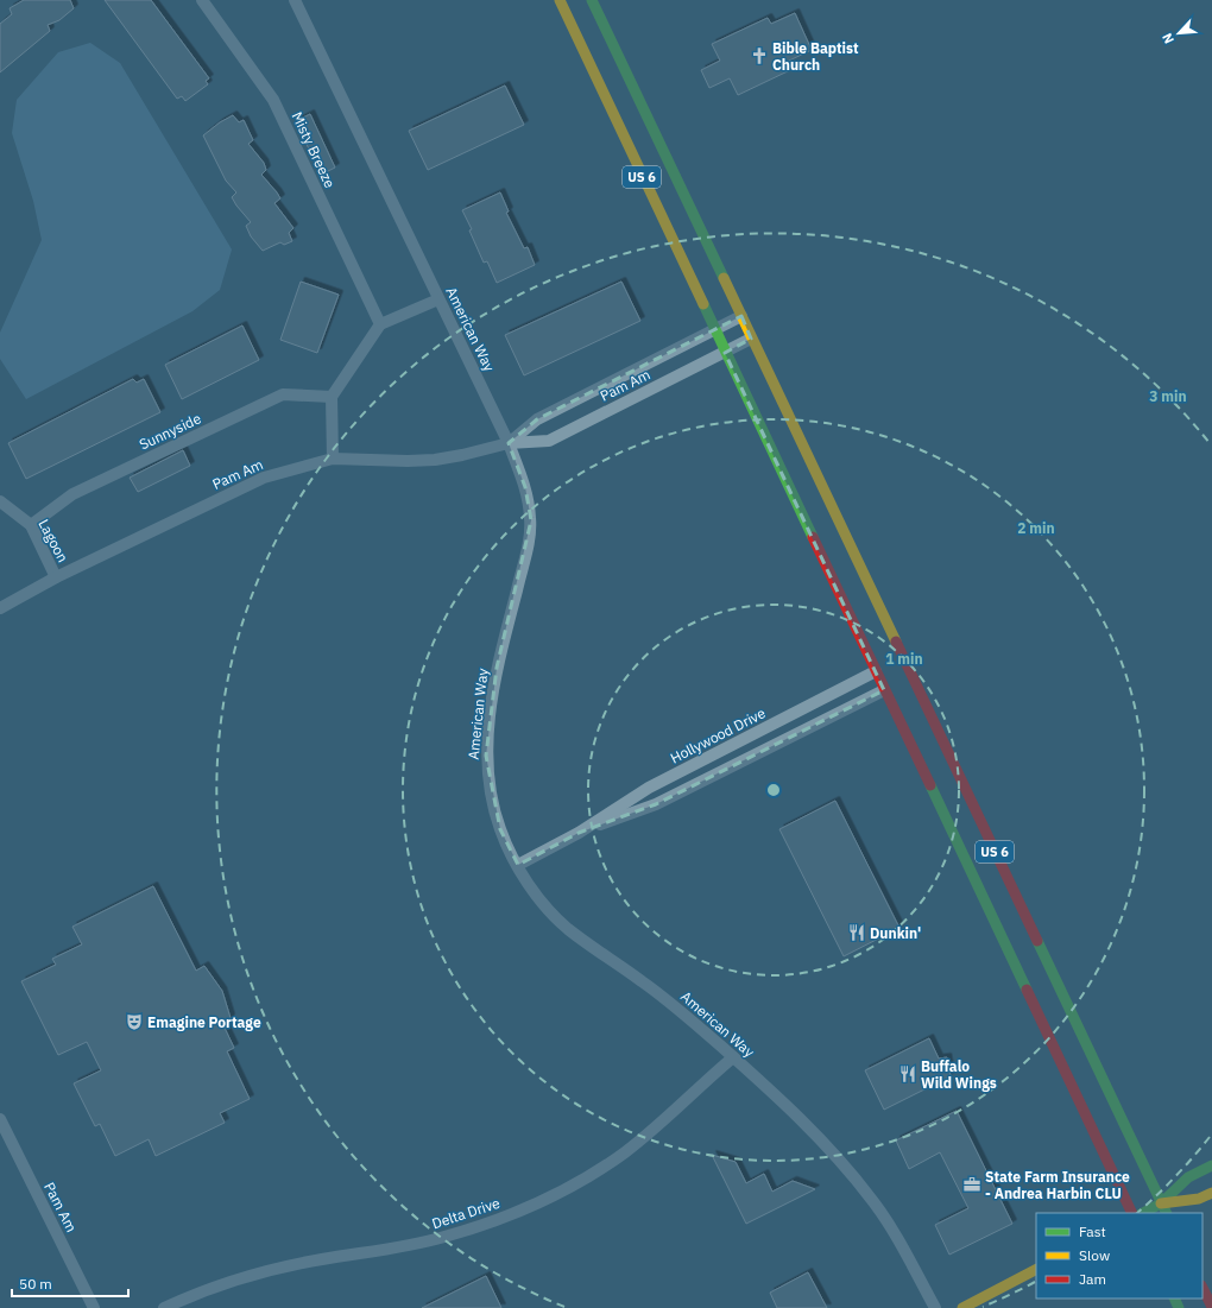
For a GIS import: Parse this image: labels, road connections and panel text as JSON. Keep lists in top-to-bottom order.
{
  "streets": {
    "main road": ["US 6"],
    "street": [
      "Misty Breeze",
      "American Way",
      "Pam Am",
      "Sunnyside",
      "Lagoon",
      "Hollywood Drive",
      "Delta Drive"
    ]
  },
  "crossings": [
    ["US 6", "Pam Am"],
    ["US 6", "Hollywood Drive"],
    ["American Way", "Pam Am"],
    ["American Way", "Hollywood Drive"],
    ["American Way", "Delta Drive"],
    ["Pam Am", "Lagoon"],
    ["Sunnyside", "Lagoon"]
  ],
  "places": {
    "church": ["Bible Baptist Church"],
    "restaurant": ["Dunkin'", "Buffalo Wild Wings"],
    "theatre": ["Emagine Portage"],
    "office": ["State Farm Insurance - Andrea Harbin CLU"]
  },
  "legend": ["Fast", "Slow", "Jam"],
  "scale_bar": "50 m",
  "north": "bottom left",
  "rings": ["3 min", "2 min", "1 min"]
}
